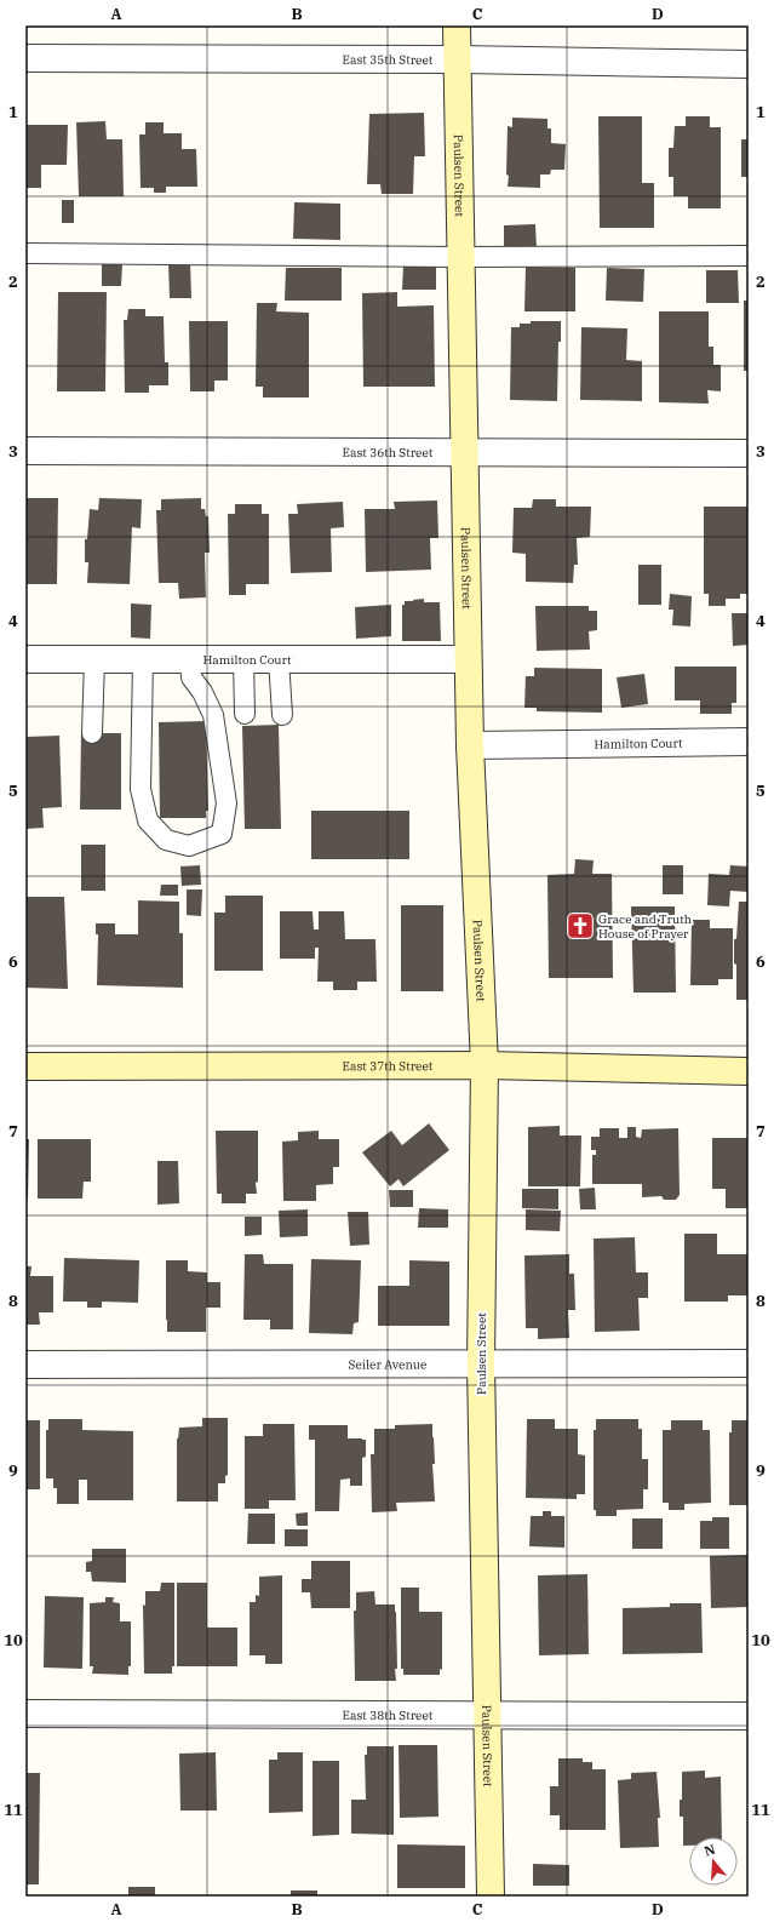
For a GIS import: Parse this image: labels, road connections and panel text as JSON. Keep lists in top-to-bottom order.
{
  "streets": {
    "street": [
      "East 35th Street",
      "Paulsen Street",
      "East 36th Street",
      "Hamilton Court",
      "East 37th Street",
      "Seiler Avenue",
      "East 38th Street"
    ]
  },
  "crossings": [
    ["East 35th Street", "Paulsen Street"],
    ["Paulsen Street", "East 36th Street"],
    ["Paulsen Street", "Hamilton Court"],
    ["Paulsen Street", "East 37th Street"],
    ["Paulsen Street", "Seiler Avenue"],
    ["Paulsen Street", "East 38th Street"]
  ],
  "places": {
    "church": ["Grace and Truth House of Prayer"]
  },
  "north": "top",
  "grid": {
    "columns": [
      "A",
      "B",
      "C",
      "D"
    ],
    "rows": [
      "1",
      "2",
      "3",
      "4",
      "5",
      "6",
      "7",
      "8",
      "9",
      "10",
      "11"
    ]
  }
}
